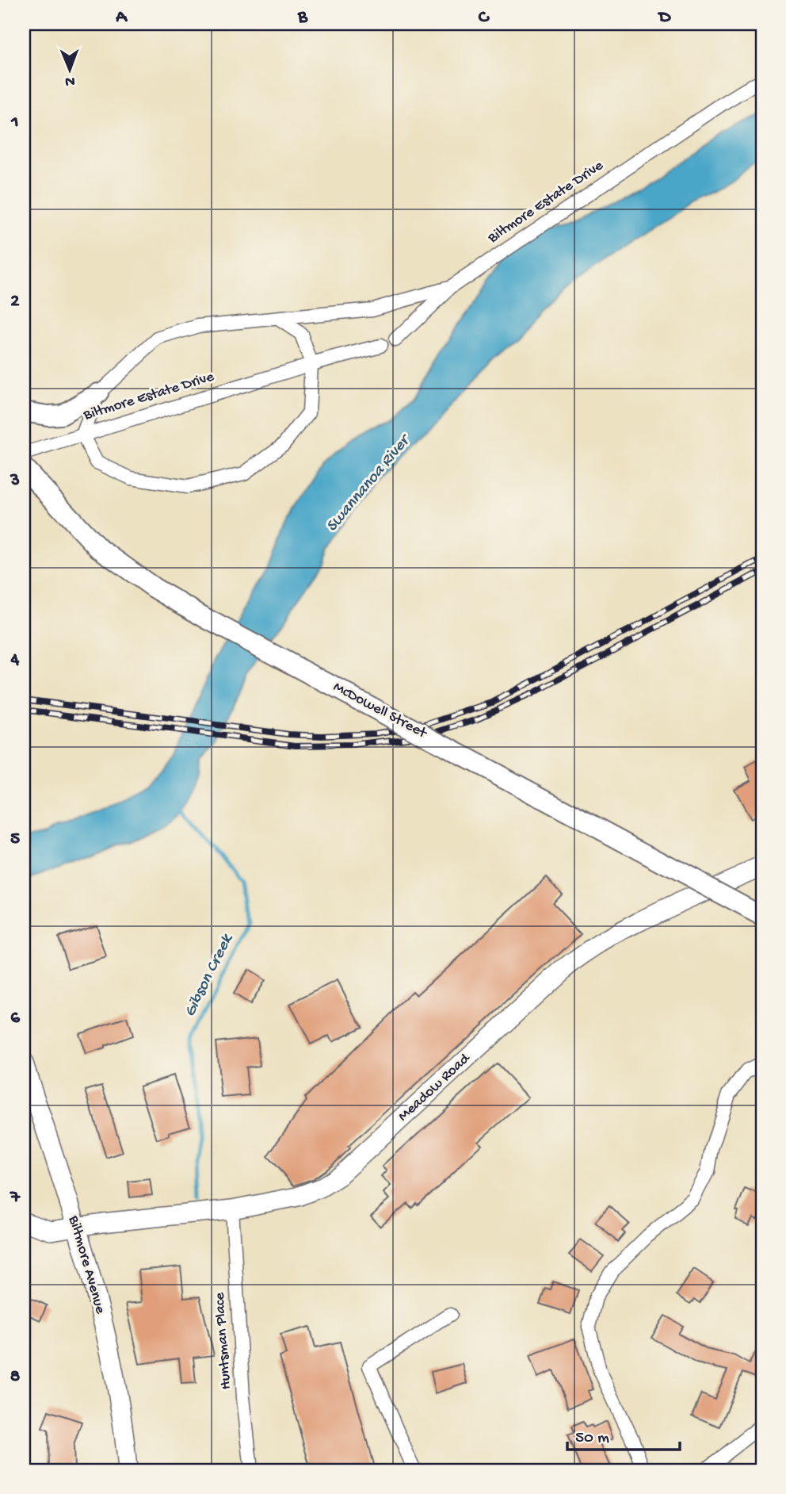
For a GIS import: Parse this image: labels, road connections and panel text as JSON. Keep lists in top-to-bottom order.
{
  "streets": {
    "main road": ["McDowell Street", "Meadow Road", "Biltmore Avenue"],
    "street": ["Biltmore Estate Drive", "Huntsman Place"]
  },
  "crossings": [
    ["Meadow Road", "Biltmore Avenue"],
    ["Meadow Road", "Huntsman Place"]
  ],
  "water": ["Swannanoa River", "Gibson Creek"],
  "scale_bar": "50 m",
  "north": "bottom",
  "grid": {
    "columns": [
      "A",
      "B",
      "C",
      "D"
    ],
    "rows": [
      "1",
      "2",
      "3",
      "4",
      "5",
      "6",
      "7",
      "8"
    ]
  }
}
